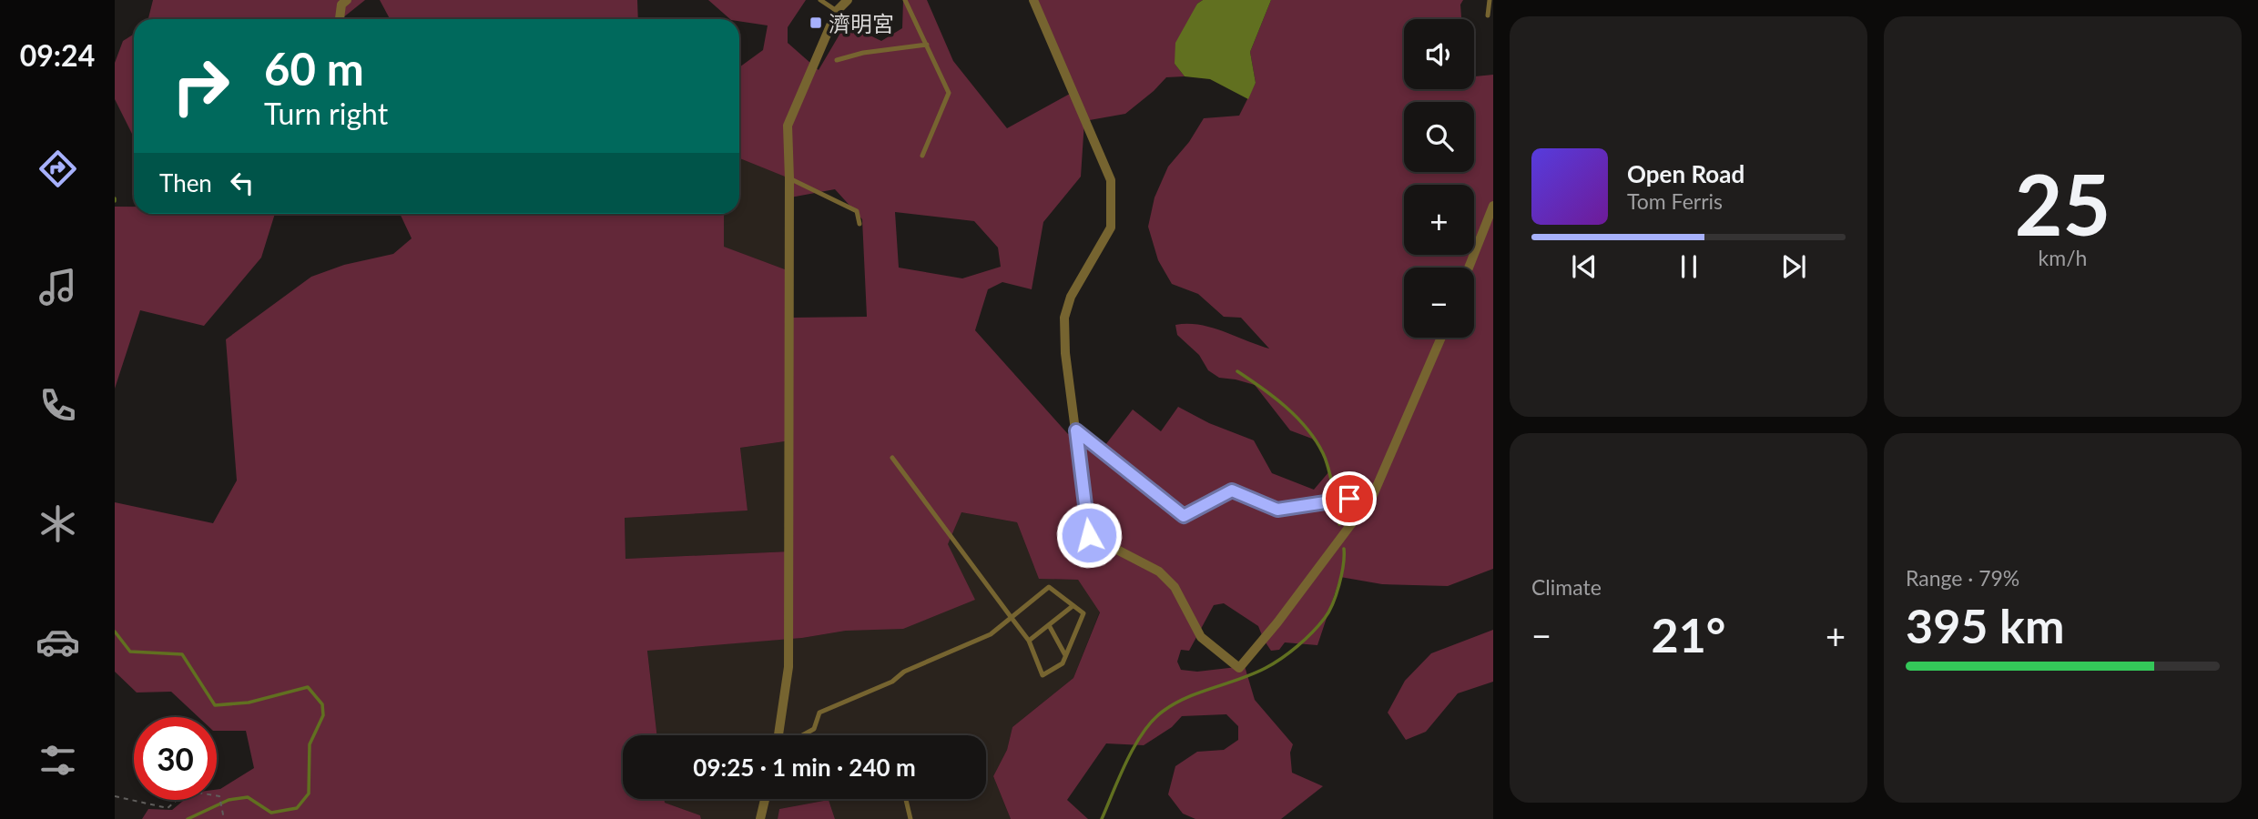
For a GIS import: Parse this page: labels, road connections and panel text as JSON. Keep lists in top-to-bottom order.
{
  "places": {
    "transit": ["濟明宮"]
  },
  "page": {
    "tabs": "09:24",
    "tile": [
      ["25", "km/h"],
      "Climate",
      ["Range · 79%", "395 km"]
    ],
    "map_buttons": ["+", "−"],
    "turn": ["60 m", "Turn right"],
    "song": ["Open Road", "Tom Ferris"],
    "then": "Then",
    "heat": ["−", "21°", "+"],
    "limit": "30",
    "trip": "09:25 · 1 min · 240 m"
  }
}
